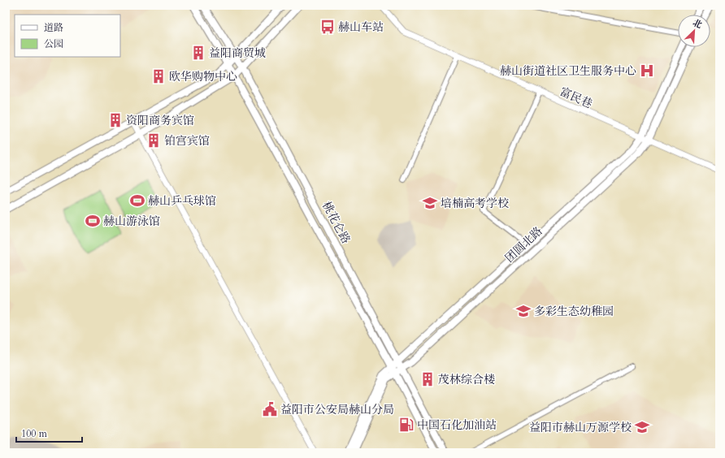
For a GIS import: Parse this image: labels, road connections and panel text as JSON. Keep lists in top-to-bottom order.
{
  "streets": {
    "main road": ["桃花仑路", "团圆北路"],
    "street": ["富民巷"]
  },
  "crossings": [
    ["富民巷", "团圆北路"],
    ["桃花仑路", "团圆北路"]
  ],
  "places": {
    "bus stop": ["赫山车站"],
    "building": [
      "益阳商贸城",
      "欧华购物中心",
      "资阳商务宾馆",
      "铂宫宾馆",
      "茂林综合楼"
    ],
    "hospital": ["赫山街道社区卫生服务中心"],
    "sports": ["赫山乒乓球馆", "赫山游泳馆"],
    "school or university": ["培楠高考学校", "多彩生态幼稚园", "益阳市赫山万源学校"],
    "public building": ["益阳市公安局赫山分局"],
    "fuel station": ["中国石化加油站"]
  },
  "legend": ["道路", "公园"],
  "scale_bar": "100 m",
  "north": "top right"
}
